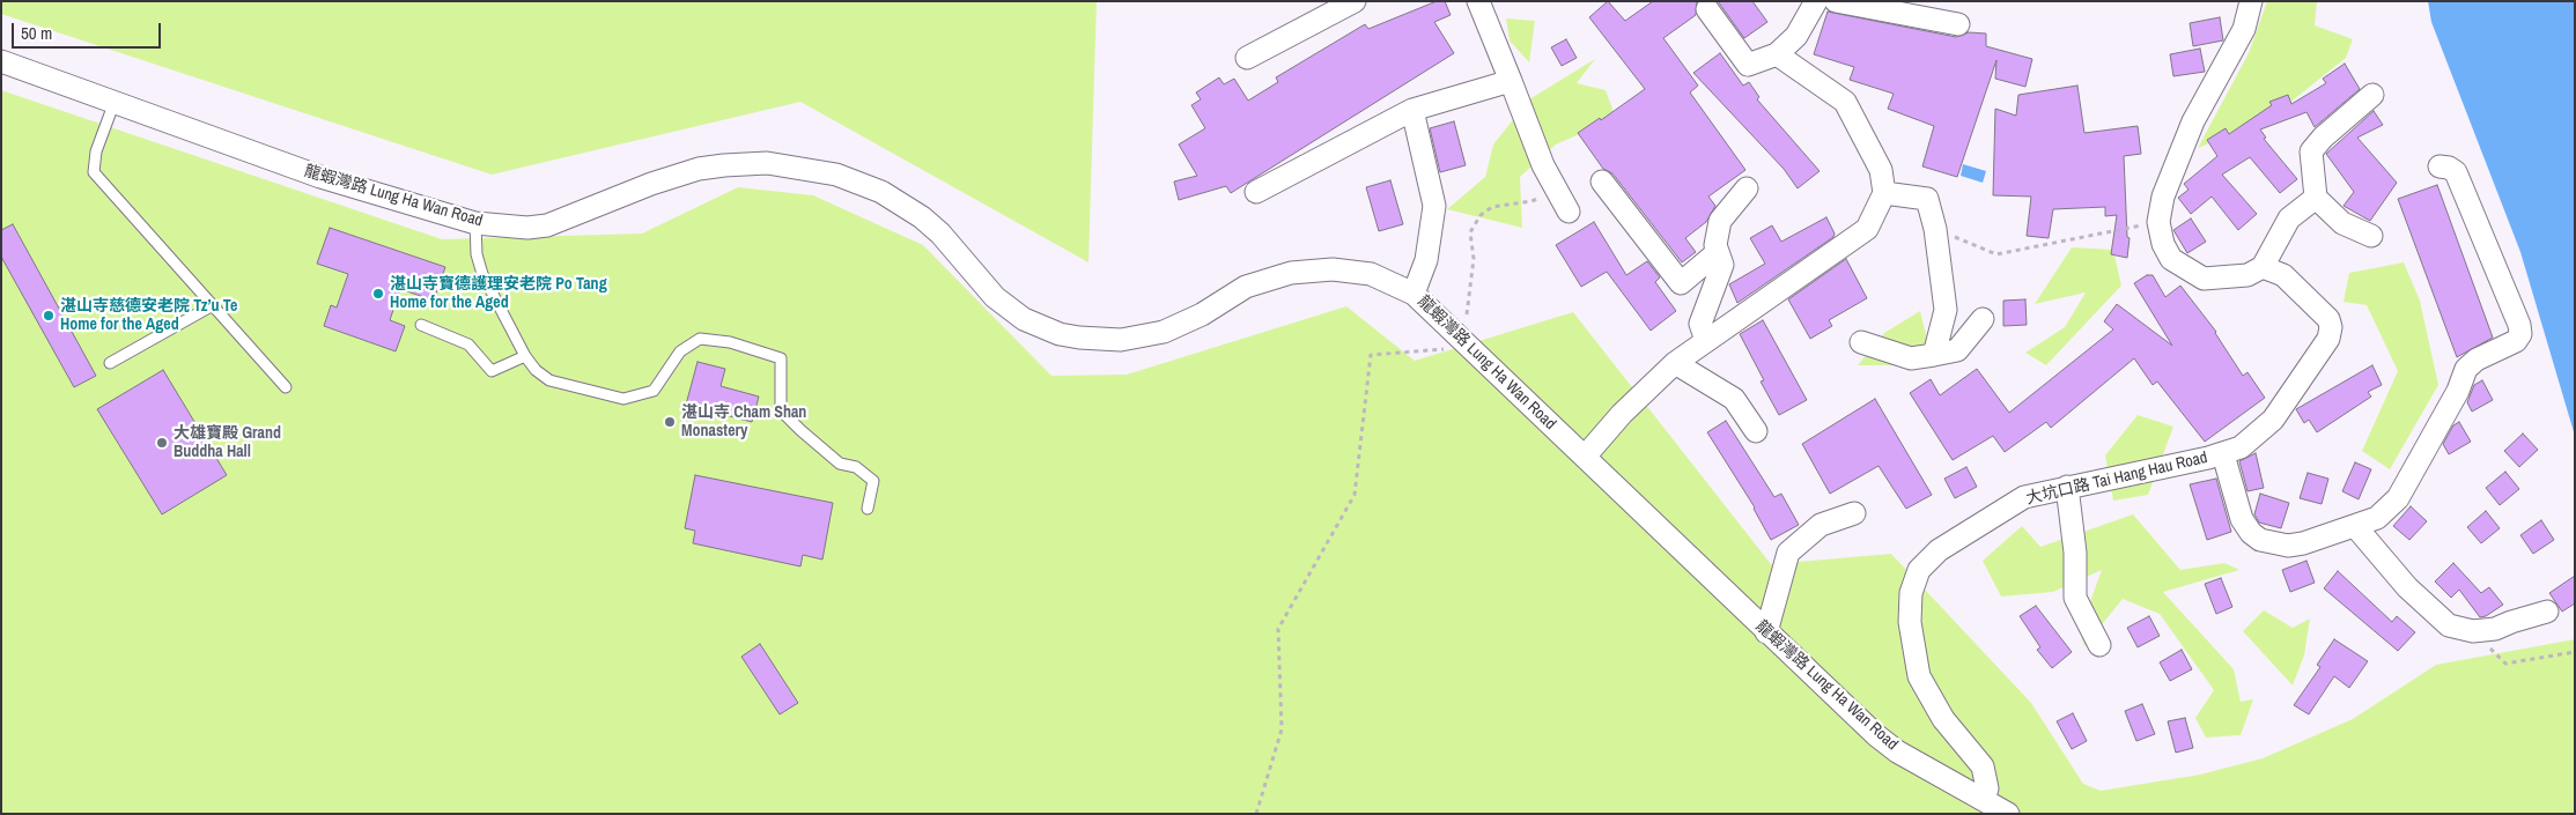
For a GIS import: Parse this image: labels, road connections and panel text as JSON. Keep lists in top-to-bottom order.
{
  "streets": {
    "street": ["龍蝦灣路 Lung Ha Wan Road", "大坑口路 Tai Hang Hau Road"]
  },
  "crossings": [
    ["龍蝦灣路 Lung Ha Wan Road", "大坑口路 Tai Hang Hau Road"]
  ],
  "places": [
    "湛山寺寶德護理安老院 Po Tang Home for the Aged",
    "湛山寺慈德安老院 Tz’u Te Home for the Aged",
    "湛山寺 Cham Shan Monastery",
    "大雄寶殿 Grand Buddha Hall"
  ],
  "scale_bar": "50 m"
}
